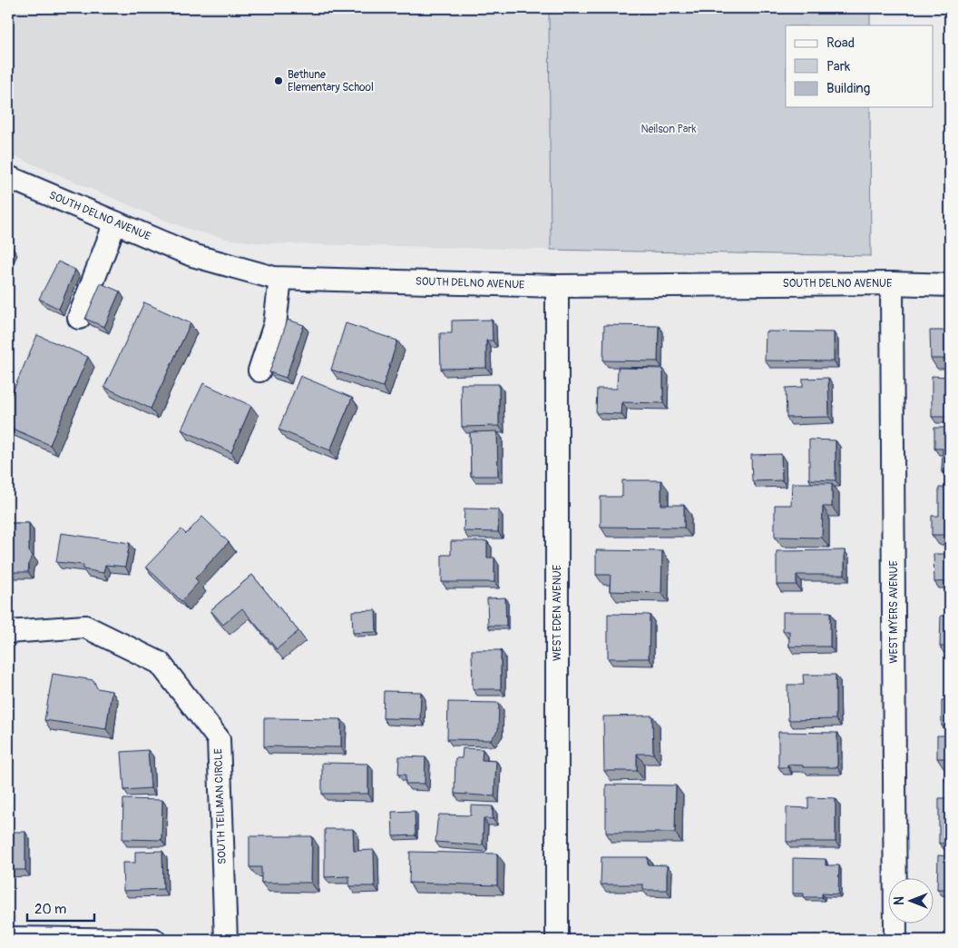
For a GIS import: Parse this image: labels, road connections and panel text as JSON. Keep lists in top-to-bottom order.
{
  "streets": {
    "street": [
      "SOUTH DELNO AVENUE",
      "WEST MYERS AVENUE",
      "WEST EDEN AVENUE",
      "SOUTH TEILMAN CIRCLE"
    ]
  },
  "crossings": [
    ["SOUTH DELNO AVENUE", "WEST MYERS AVENUE"],
    ["SOUTH DELNO AVENUE", "WEST EDEN AVENUE"]
  ],
  "parks": ["Neilson Park"],
  "places": ["Bethune Elementary School"],
  "legend": ["Road", "Park", "Building"],
  "scale_bar": "20 m",
  "north": "left"
}
